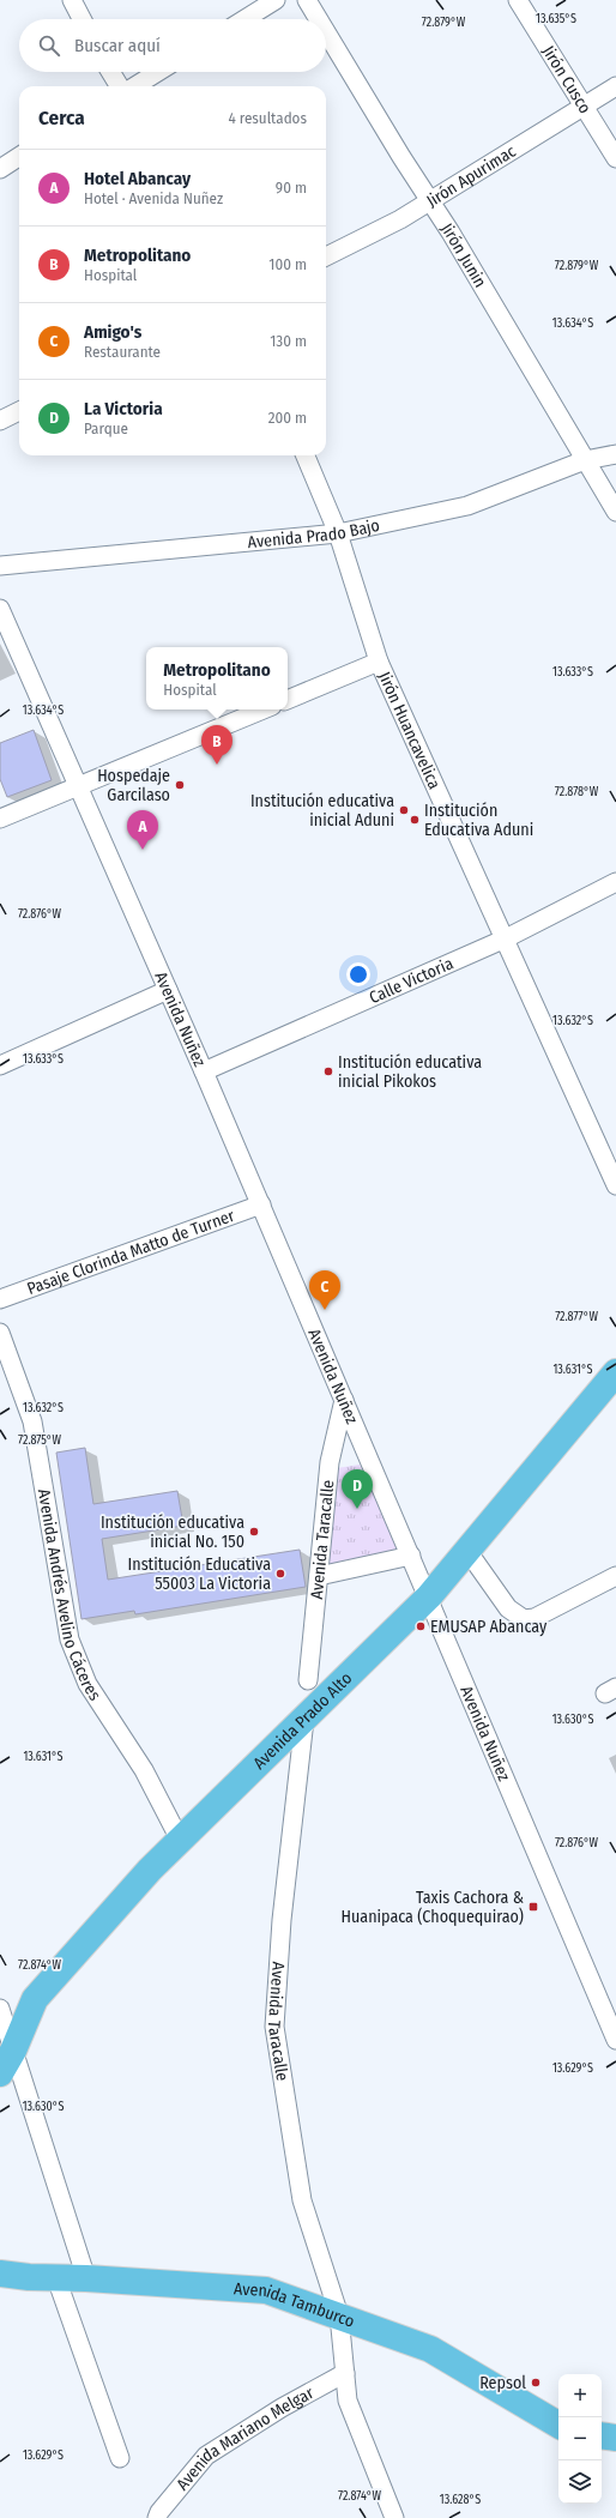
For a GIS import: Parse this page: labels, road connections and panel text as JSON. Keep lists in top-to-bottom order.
{
  "streets": {
    "highway": ["Avenida Prado Alto", "Avenida Tamburco"],
    "street": [
      "Jirón Cusco",
      "Jirón Apurimac",
      "Jirón Junin",
      "Avenida Prado Bajo",
      "Jirón Huancavelica",
      "Calle Victoria",
      "Avenida Nuñez",
      "Pasaje Clorinda Matto de Turner",
      "Avenida Taracalle",
      "Avenida Andrés Avelino Cáceres",
      "Avenida Mariano Melgar"
    ]
  },
  "crossings": [
    ["Jirón Cusco", "Jirón Apurimac"],
    ["Jirón Apurimac", "Jirón Junin"],
    ["Jirón Junin", "Avenida Prado Bajo"],
    ["Avenida Prado Bajo", "Jirón Huancavelica"],
    ["Jirón Huancavelica", "Calle Victoria"],
    ["Calle Victoria", "Avenida Nuñez"],
    ["Avenida Nuñez", "Pasaje Clorinda Matto de Turner"],
    ["Avenida Nuñez", "Avenida Taracalle"],
    ["Avenida Nuñez", "Avenida Prado Alto"],
    ["Avenida Taracalle", "Avenida Prado Alto"],
    ["Avenida Taracalle", "Avenida Tamburco"],
    ["Avenida Taracalle", "Avenida Mariano Melgar"],
    ["Avenida Andrés Avelino Cáceres", "Avenida Prado Alto"]
  ],
  "places": {
    "other": [
      "Hospedaje Garcilaso",
      "Institución educativa inicial Aduni",
      "Institución Educativa Aduni",
      "Institución educativa inicial Pikokos",
      "Institución educativa inicial No. 150",
      "Institución Educativa 55003 La Victoria",
      "EMUSAP Abancay",
      "Repsol"
    ],
    "transit": ["Taxis Cachora & Huanipaca (Choquequirao)"]
  },
  "page": {
    "search": "Buscar aquí",
    "heading": ["Cerca", "4 resultados"],
    "list": [
      {
        "mark": "A",
        "name": "Hotel Abancay",
        "note": "Hotel · Avenida Nuñez",
        "value": "90 m"
      },
      {
        "mark": "B",
        "name": "Metropolitano",
        "note": "Hospital",
        "value": "100 m"
      },
      {
        "mark": "C",
        "name": "Amigo's",
        "note": "Restaurante",
        "value": "130 m"
      },
      {
        "mark": "D",
        "name": "La Victoria",
        "note": "Parque",
        "value": "200 m"
      }
    ],
    "popup": ["Metropolitano", "Hospital"],
    "pins": [
      "B",
      "A",
      "C",
      "D"
    ],
    "map_buttons": ["+", "−"]
  },
  "coordinates": [
    "13.635°S",
    "72.879°W",
    "13.634°S",
    "13.633°S",
    "72.878°W",
    "72.876°W",
    "13.632°S",
    "72.877°W",
    "13.631°S",
    "72.875°W",
    "13.630°S",
    "72.874°W",
    "13.629°S",
    "13.628°S"
  ]
}
